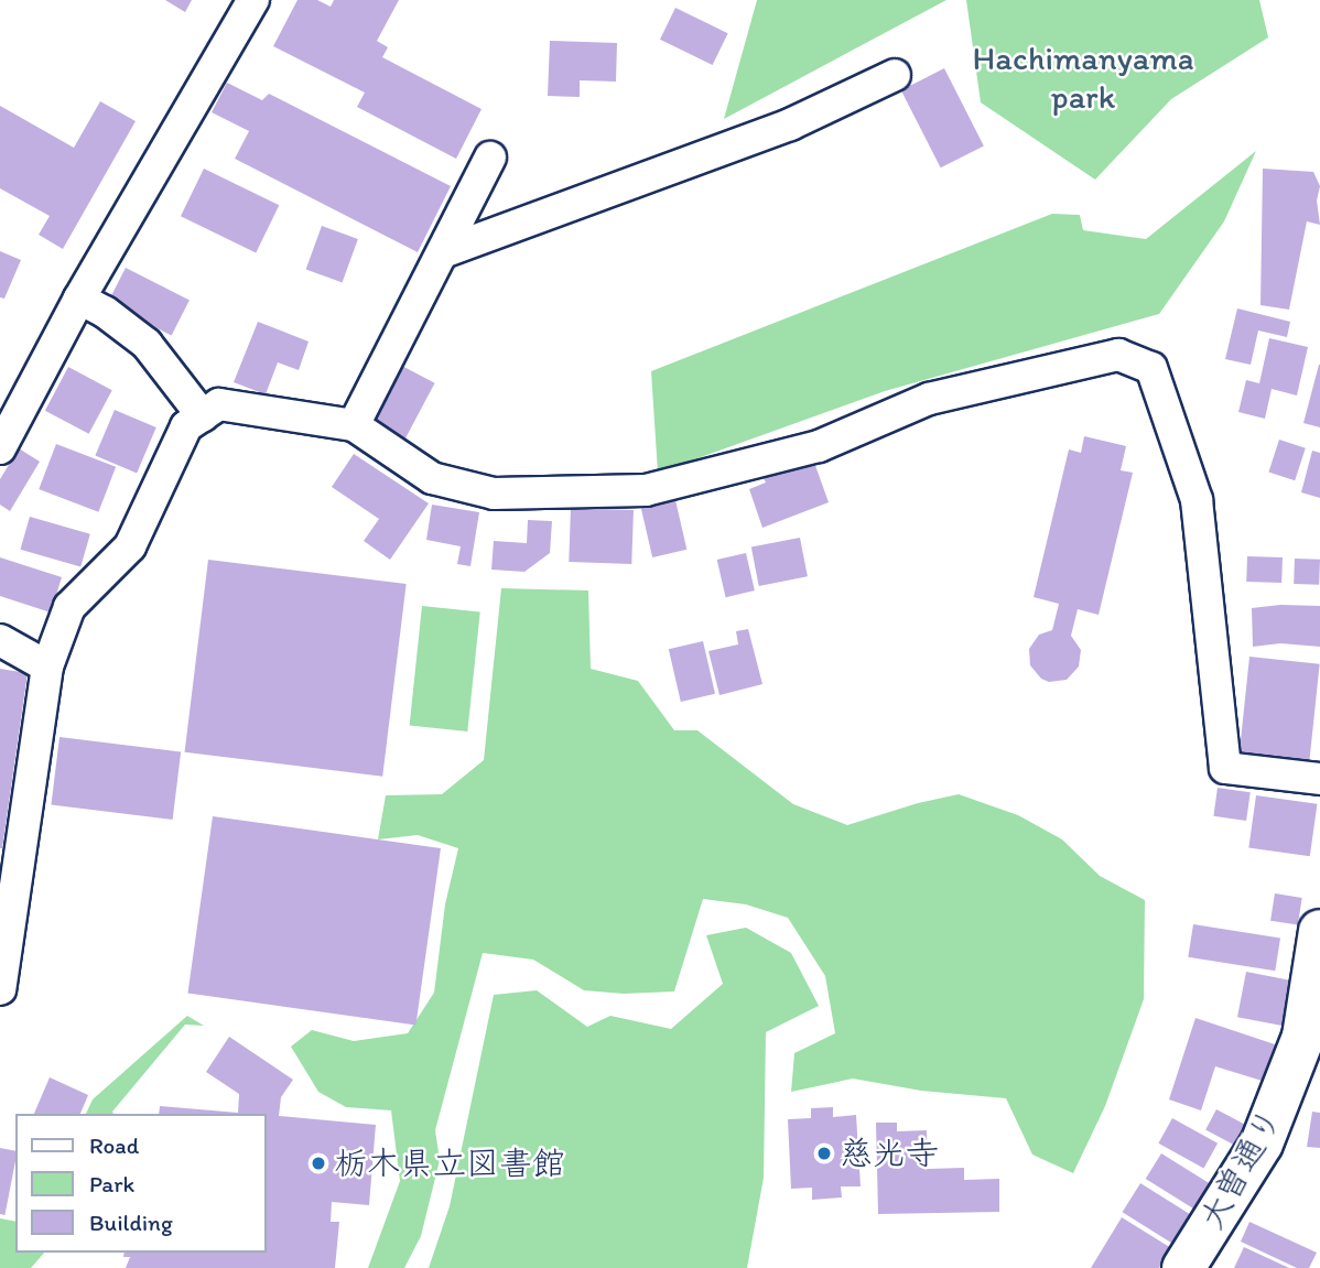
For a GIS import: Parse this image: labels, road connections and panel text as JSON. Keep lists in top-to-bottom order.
{
  "streets": {
    "street": ["大曽通り"]
  },
  "parks": ["Hachimanyama park"],
  "places": ["慈光寺", "栃木県立図書館"],
  "legend": ["Road", "Park", "Building"]
}
